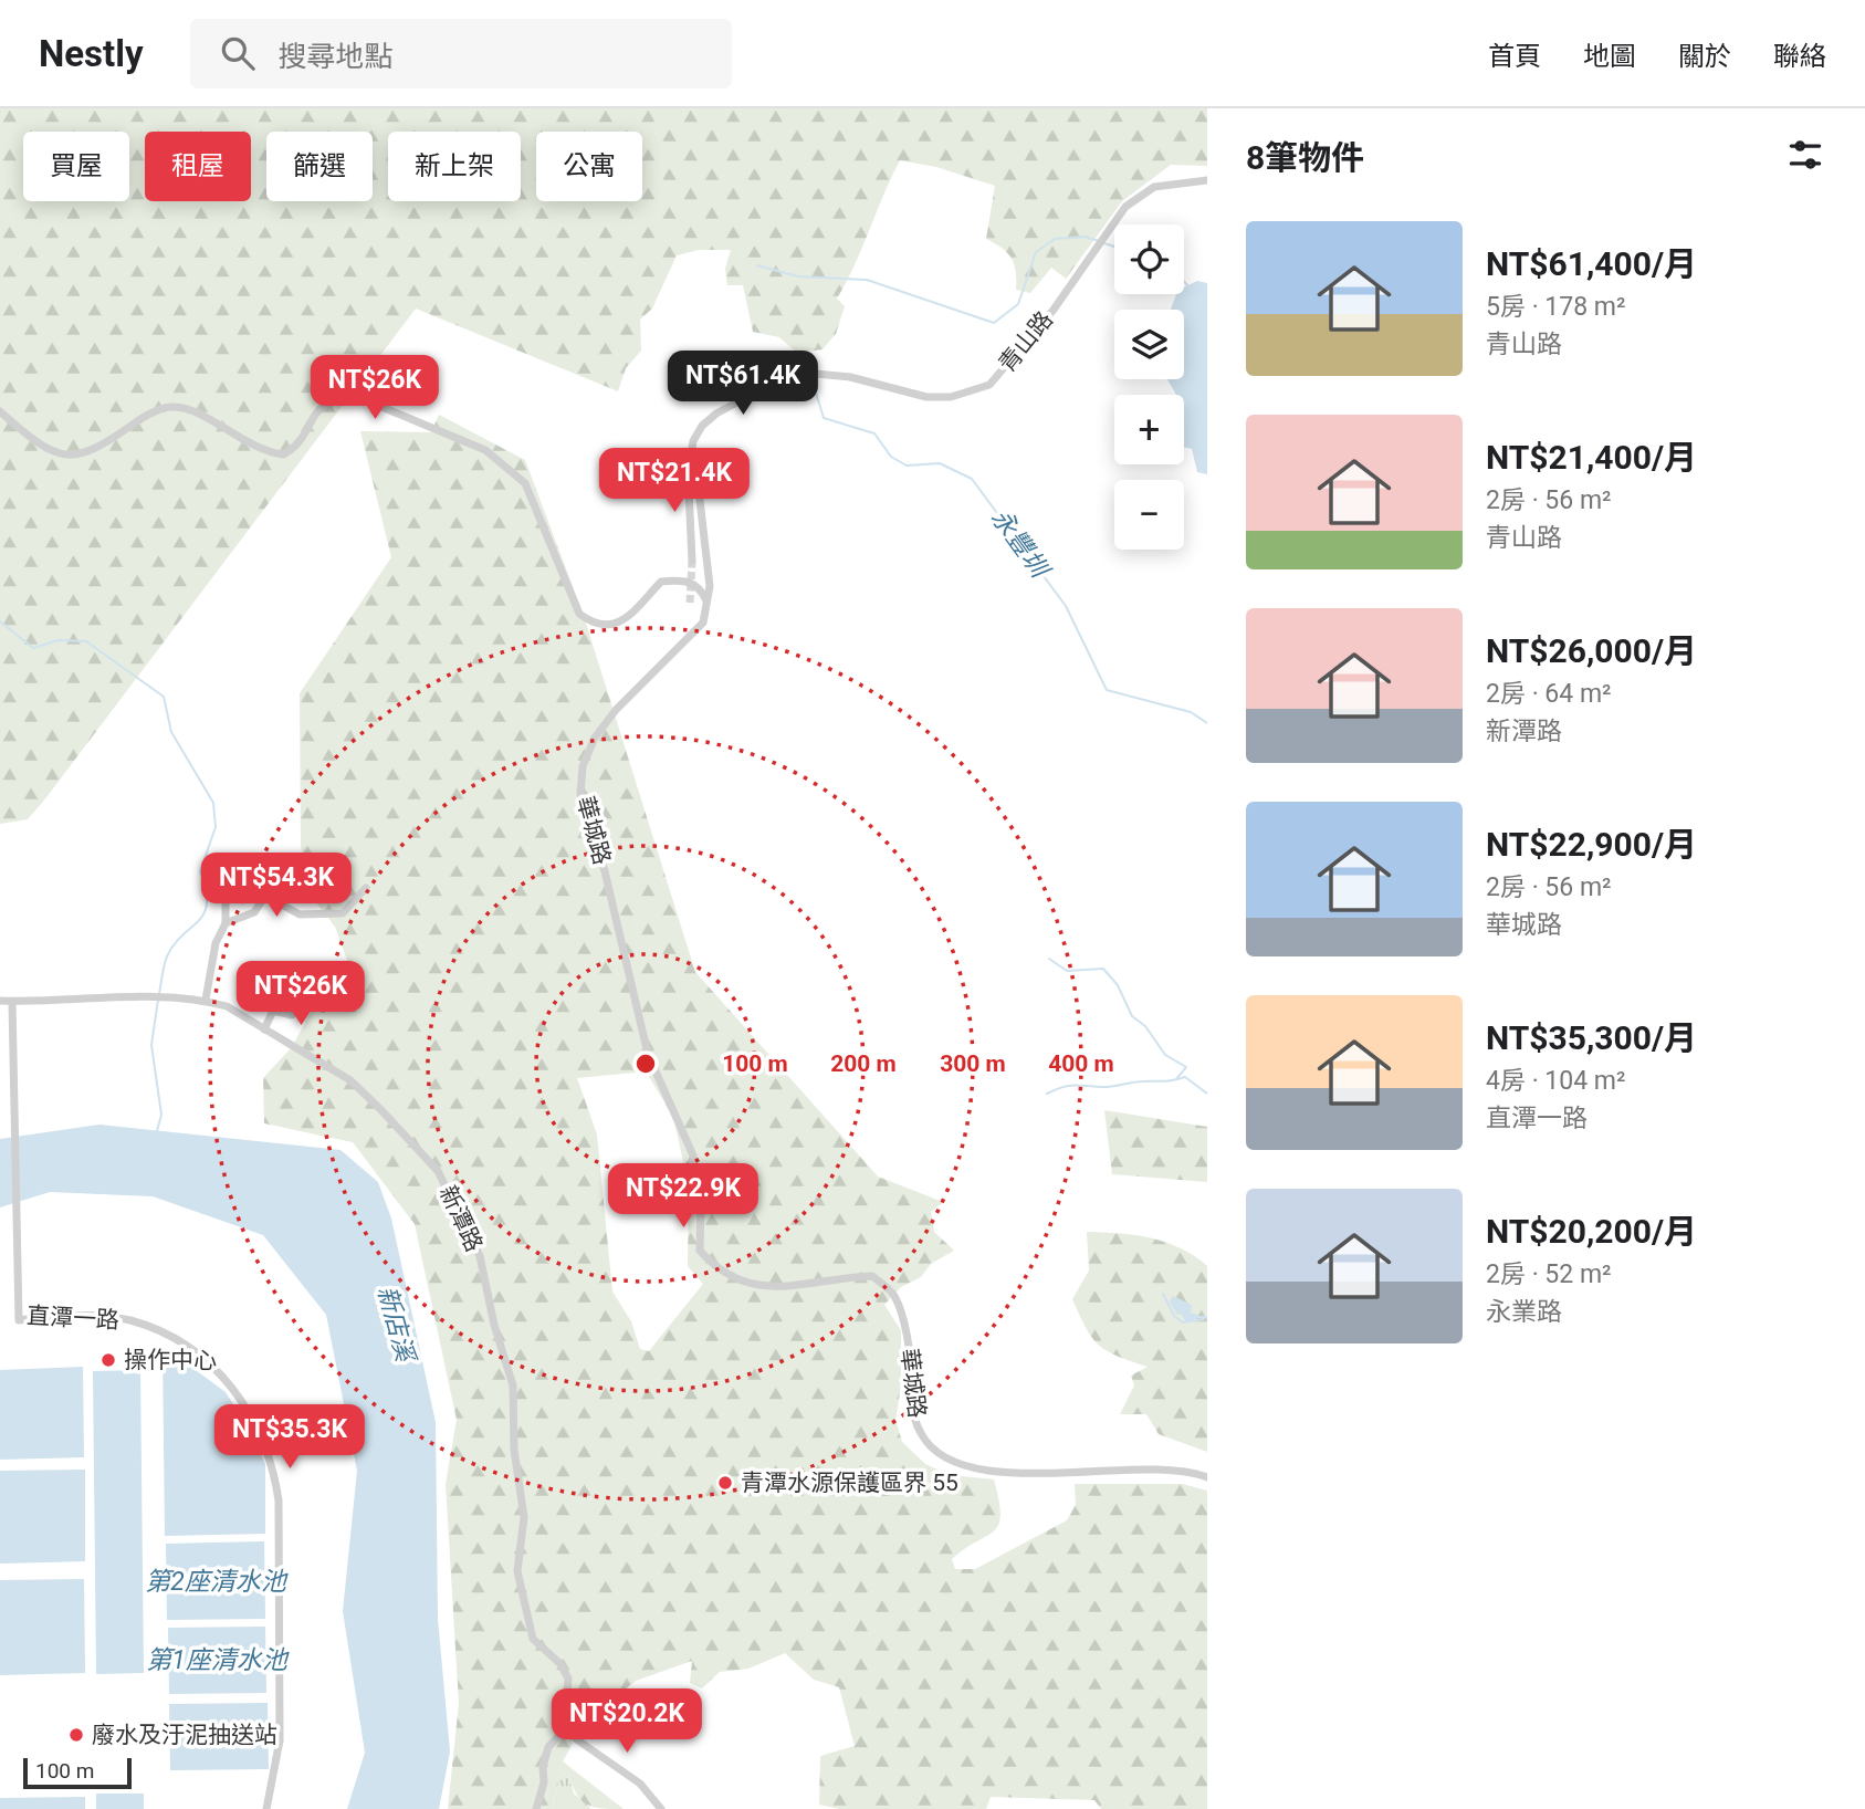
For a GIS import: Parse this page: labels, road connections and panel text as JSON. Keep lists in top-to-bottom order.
{
  "streets": {
    "street": [
      "青山路",
      "華城路",
      "新潭路",
      "直潭一路"
    ]
  },
  "crossings": [
    ["新潭路", "直潭一路"]
  ],
  "water": [
    "永豐圳",
    "新店溪",
    "第2座清水池",
    "第1座清水池"
  ],
  "places": ["操作中心", "青潭水源保護區界 55", "廢水及汙泥抽送站"],
  "scale_bar": "100 m",
  "page": {
    "header": "Nestly",
    "search": "搜尋地點",
    "nav": [
      "首頁",
      "地圖",
      "關於",
      "聯絡"
    ],
    "heading": "8筆物件",
    "chip": [
      "買屋",
      "租屋",
      "篩選",
      "新上架",
      "公寓"
    ],
    "list": [
      {
        "name": "NT$61,400/月",
        "note": "5房 · 178 m² · 青山路"
      },
      {
        "name": "NT$21,400/月",
        "note": "2房 · 56 m² · 青山路"
      },
      {
        "name": "NT$26,000/月",
        "note": "2房 · 64 m² · 新潭路"
      },
      {
        "name": "NT$22,900/月",
        "note": "2房 · 56 m² · 華城路"
      },
      {
        "name": "NT$35,300/月",
        "note": "4房 · 104 m² · 直潭一路"
      },
      {
        "name": "NT$20,200/月",
        "note": "2房 · 52 m² · 永業路"
      }
    ],
    "map_buttons": ["+", "−"],
    "price": [
      "NT$61.4K",
      "NT$26K",
      "NT$21.4K",
      "NT$54.3K",
      "NT$26K",
      "NT$22.9K",
      "NT$35.3K",
      "NT$20.2K"
    ],
    "scale": "100 m"
  },
  "rings": [
    "100 m",
    "200 m",
    "300 m",
    "400 m"
  ]
}
